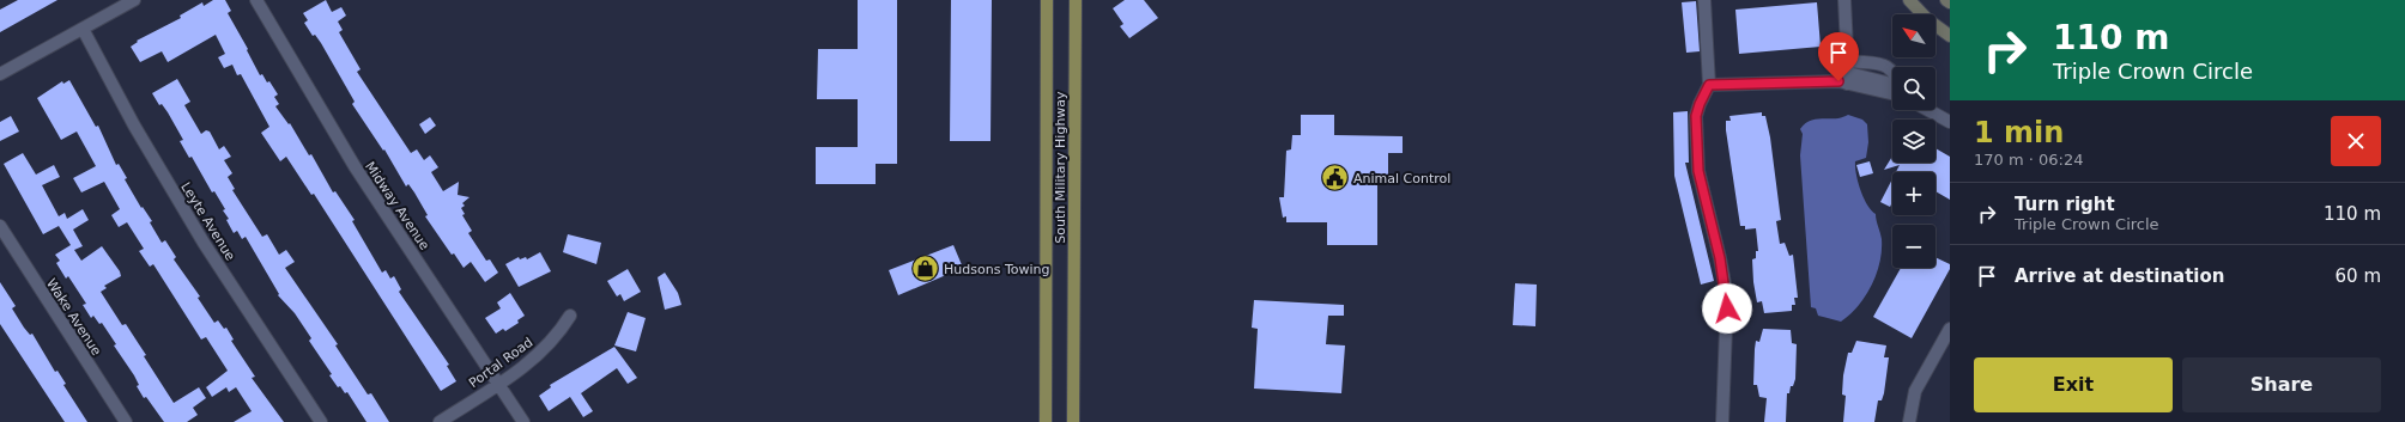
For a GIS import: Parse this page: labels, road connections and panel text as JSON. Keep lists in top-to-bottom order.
{
  "streets": {
    "main road": ["South Military Highway"],
    "street": [
      "Midway Avenue",
      "Leyte Avenue",
      "Wake Avenue",
      "Portal Road"
    ]
  },
  "crossings": [
    ["Midway Avenue", "Portal Road"]
  ],
  "places": {
    "public building": ["Animal Control"],
    "shop": ["Hudsons Towing"]
  },
  "north": "top left",
  "page": {
    "turn": ["110 m", "Triple Crown Circle"],
    "map_buttons": ["+", "−"],
    "heading": ["1 min", "170 m · 06:24"],
    "list": [
      {
        "name": "Turn right",
        "note": "Triple Crown Circle",
        "value": "110 m"
      },
      {
        "name": "Arrive at destination",
        "value": "60 m"
      }
    ],
    "buttons": ["Exit", "Share"]
  }
}
